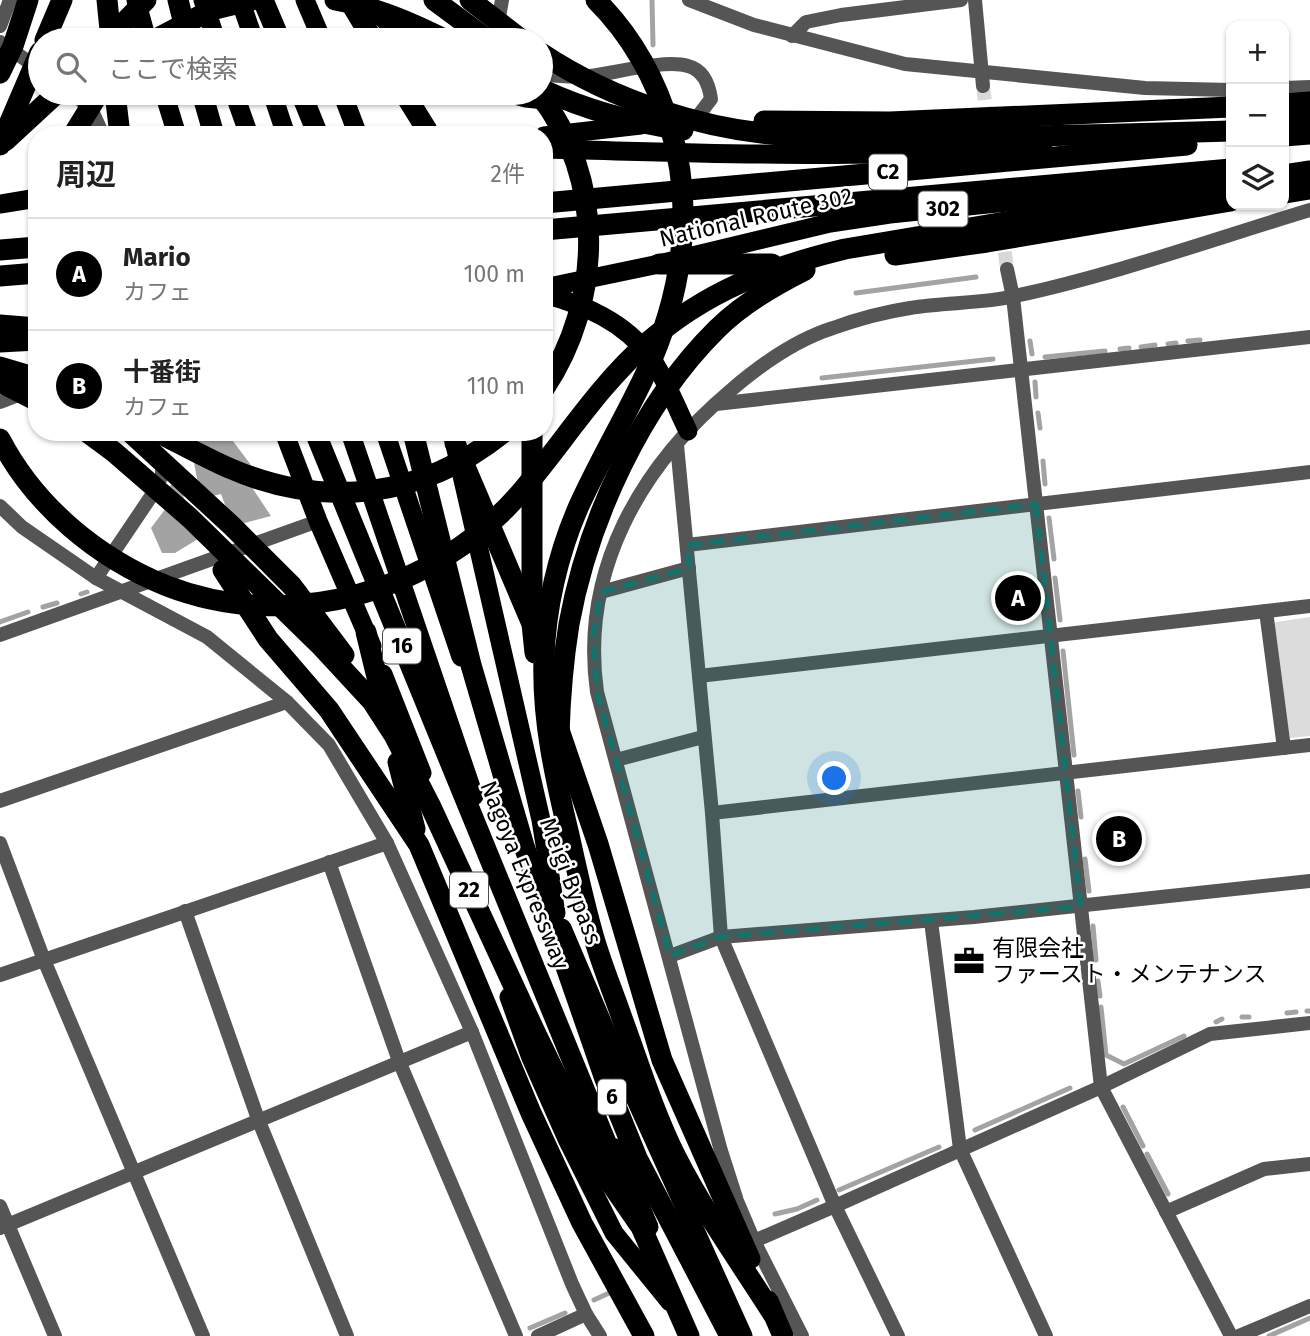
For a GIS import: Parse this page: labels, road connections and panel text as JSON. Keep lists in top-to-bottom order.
{
  "streets": {
    "highway": [
      "C2",
      "302",
      "National Route 302",
      "16",
      "Nagoya Expressway",
      "Meigi Bypass",
      "22",
      "6"
    ]
  },
  "crossings": [
    ["Nagoya Expressway", "22"]
  ],
  "places": {
    "office": ["有限会社 ファースト・メンテナンス"]
  },
  "page": {
    "map_buttons": ["+", "−"],
    "search": "ここで検索",
    "heading": ["周辺", "2件"],
    "list": [
      {
        "mark": "A",
        "name": "Mario",
        "note": "カフェ",
        "value": "100 m"
      },
      {
        "mark": "B",
        "name": "十番街",
        "note": "カフェ",
        "value": "110 m"
      }
    ],
    "pins": ["A", "B"]
  }
}
